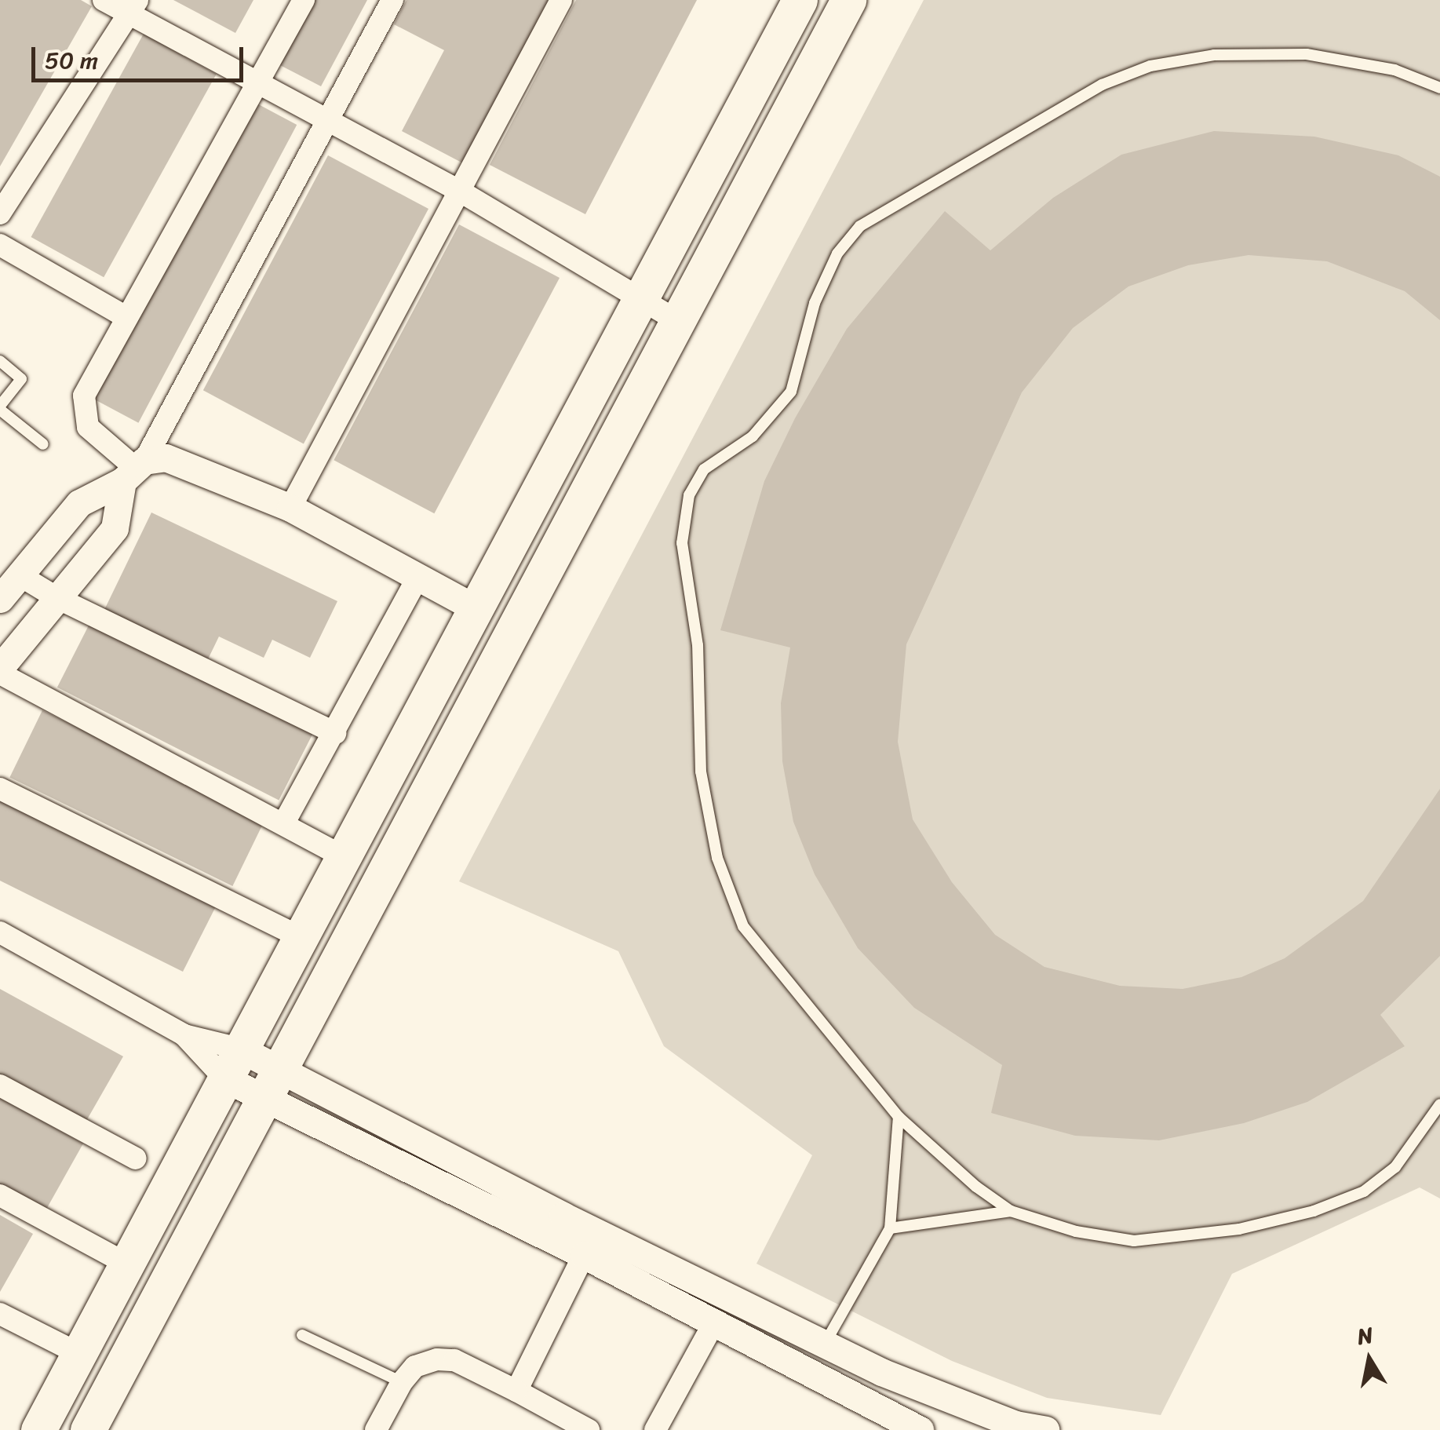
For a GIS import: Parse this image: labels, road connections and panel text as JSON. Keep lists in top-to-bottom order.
{
  "scale_bar": "50 m",
  "north": "top"
}
